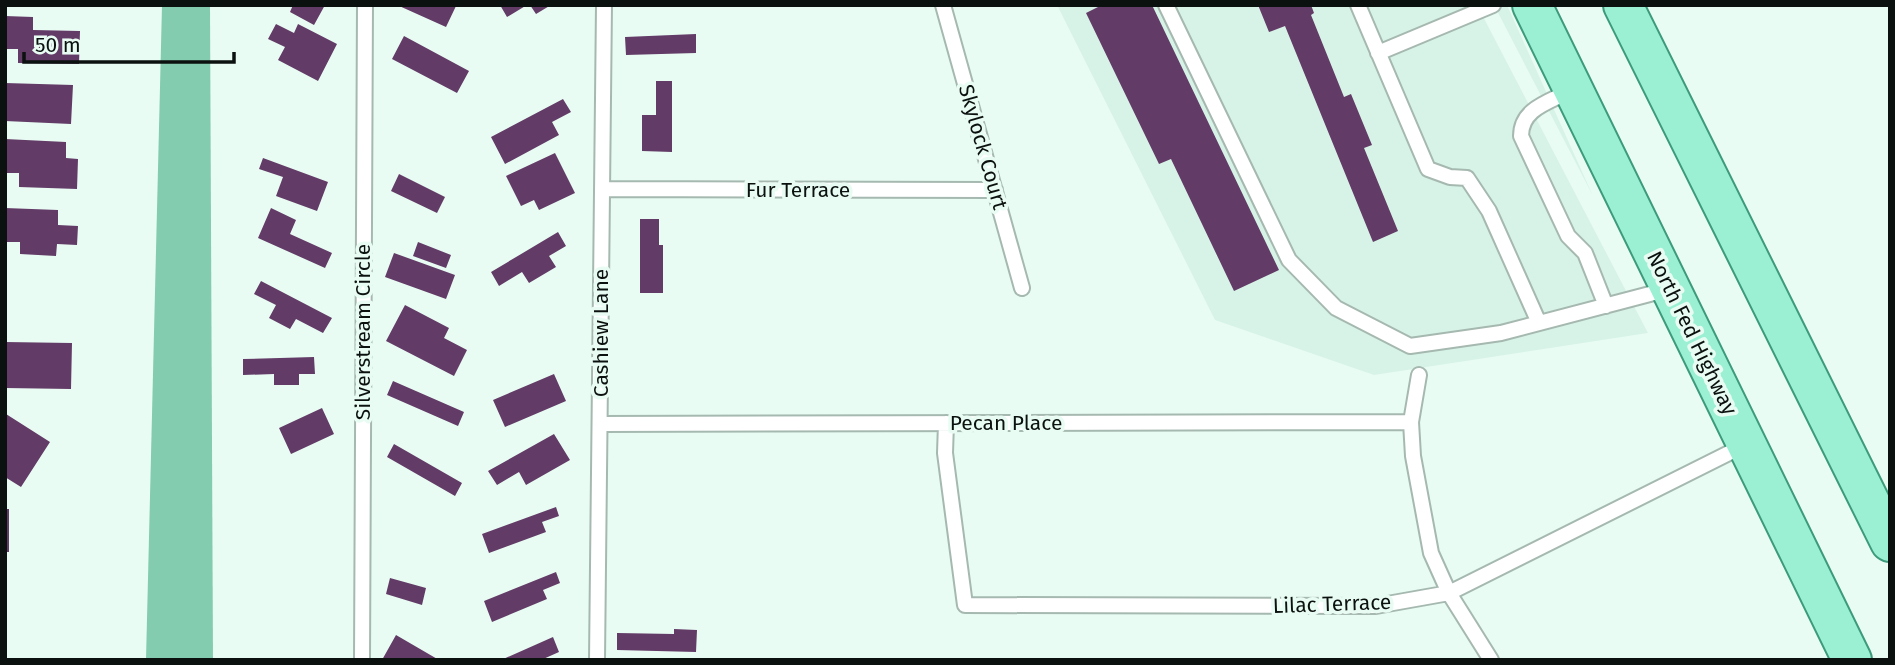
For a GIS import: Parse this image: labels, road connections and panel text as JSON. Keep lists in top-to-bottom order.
{
  "streets": {
    "main road": ["North Fed Highway"],
    "lane": [
      "Skylock Court",
      "Fur Terrace",
      "Silverstream Circle",
      "Cashiew Lane",
      "Pecan Place",
      "Lilac Terrace"
    ]
  },
  "crossings": [
    ["Skylock Court", "Fur Terrace"],
    ["Fur Terrace", "Cashiew Lane"],
    ["Cashiew Lane", "Pecan Place"],
    ["North Fed Highway", "Lilac Terrace"],
    ["Pecan Place", "Lilac Terrace"]
  ],
  "scale_bar": "50 m"
}
